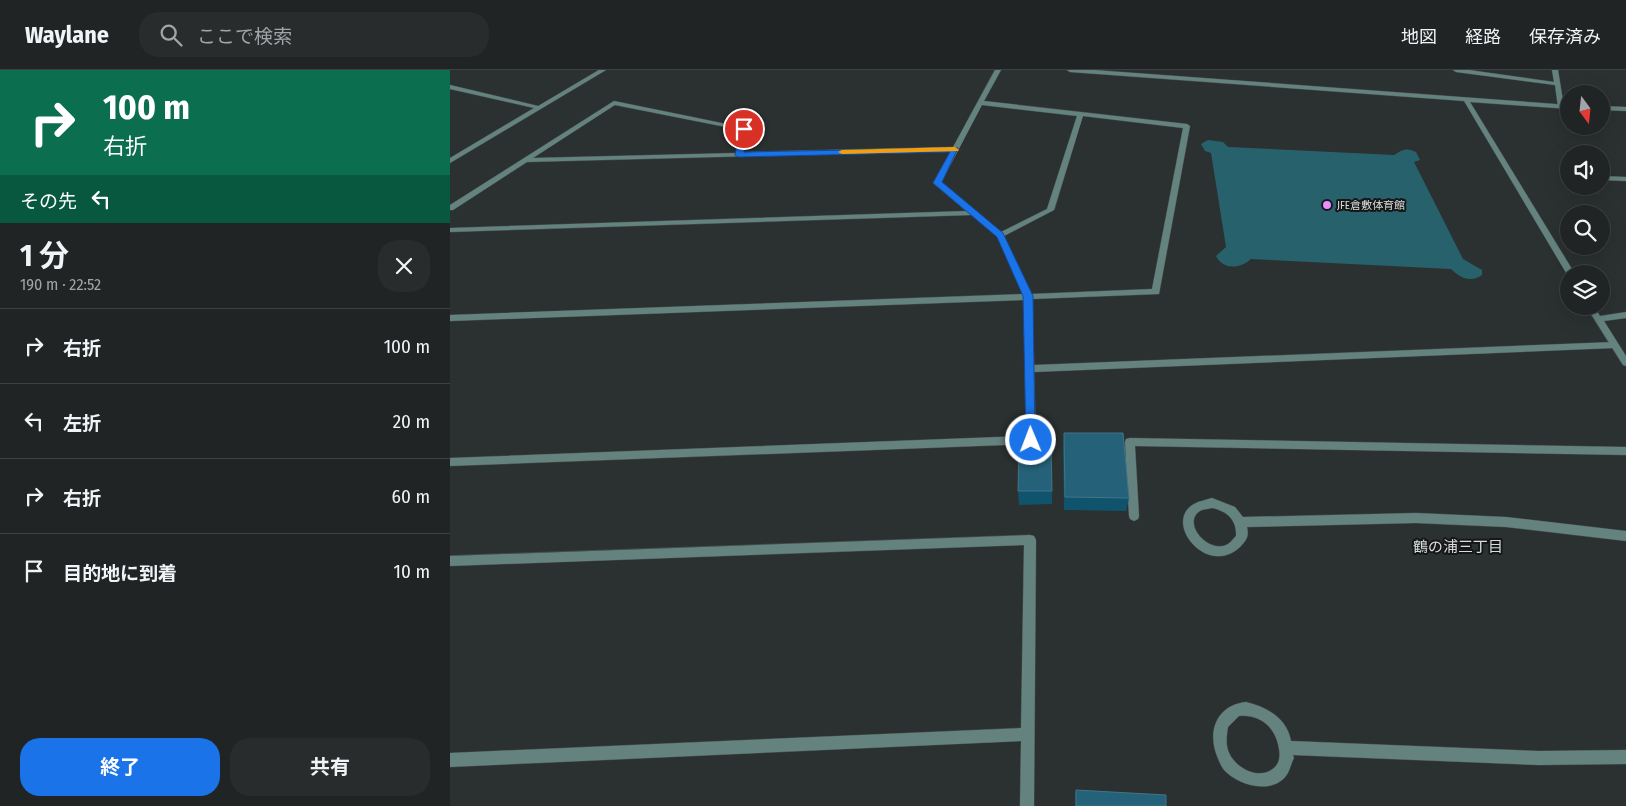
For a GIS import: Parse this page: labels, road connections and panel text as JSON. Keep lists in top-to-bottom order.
{
  "districts": ["鶴の浦三丁目"],
  "places": ["JFE倉敷体育館"],
  "north": "bottom",
  "page": {
    "header": "Waylane",
    "search": "ここで検索",
    "nav": ["地図", "経路", "保存済み"],
    "turn": ["100 m", "右折"],
    "then": "その先",
    "heading": ["1 分", "190 m · 22:52"],
    "list": [
      {
        "name": "右折",
        "value": "100 m"
      },
      {
        "name": "左折",
        "value": "20 m"
      },
      {
        "name": "右折",
        "value": "60 m"
      },
      {
        "name": "目的地に到着",
        "value": "10 m"
      }
    ],
    "buttons": ["終了", "共有"]
  }
}
